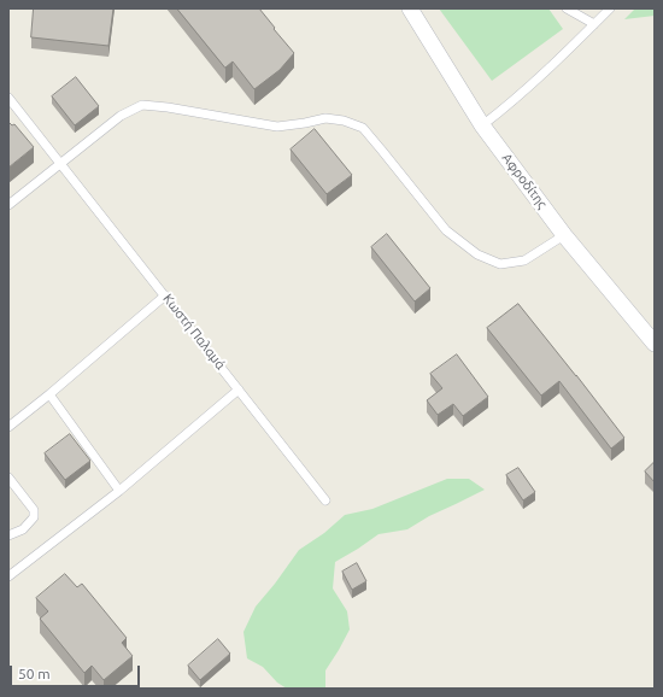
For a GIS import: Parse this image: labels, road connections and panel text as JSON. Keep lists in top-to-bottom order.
{
  "streets": {
    "street": ["Αφροδίτης"],
    "lane": ["Κωστή Παλαμά"]
  },
  "scale_bar": "50 m"
}
